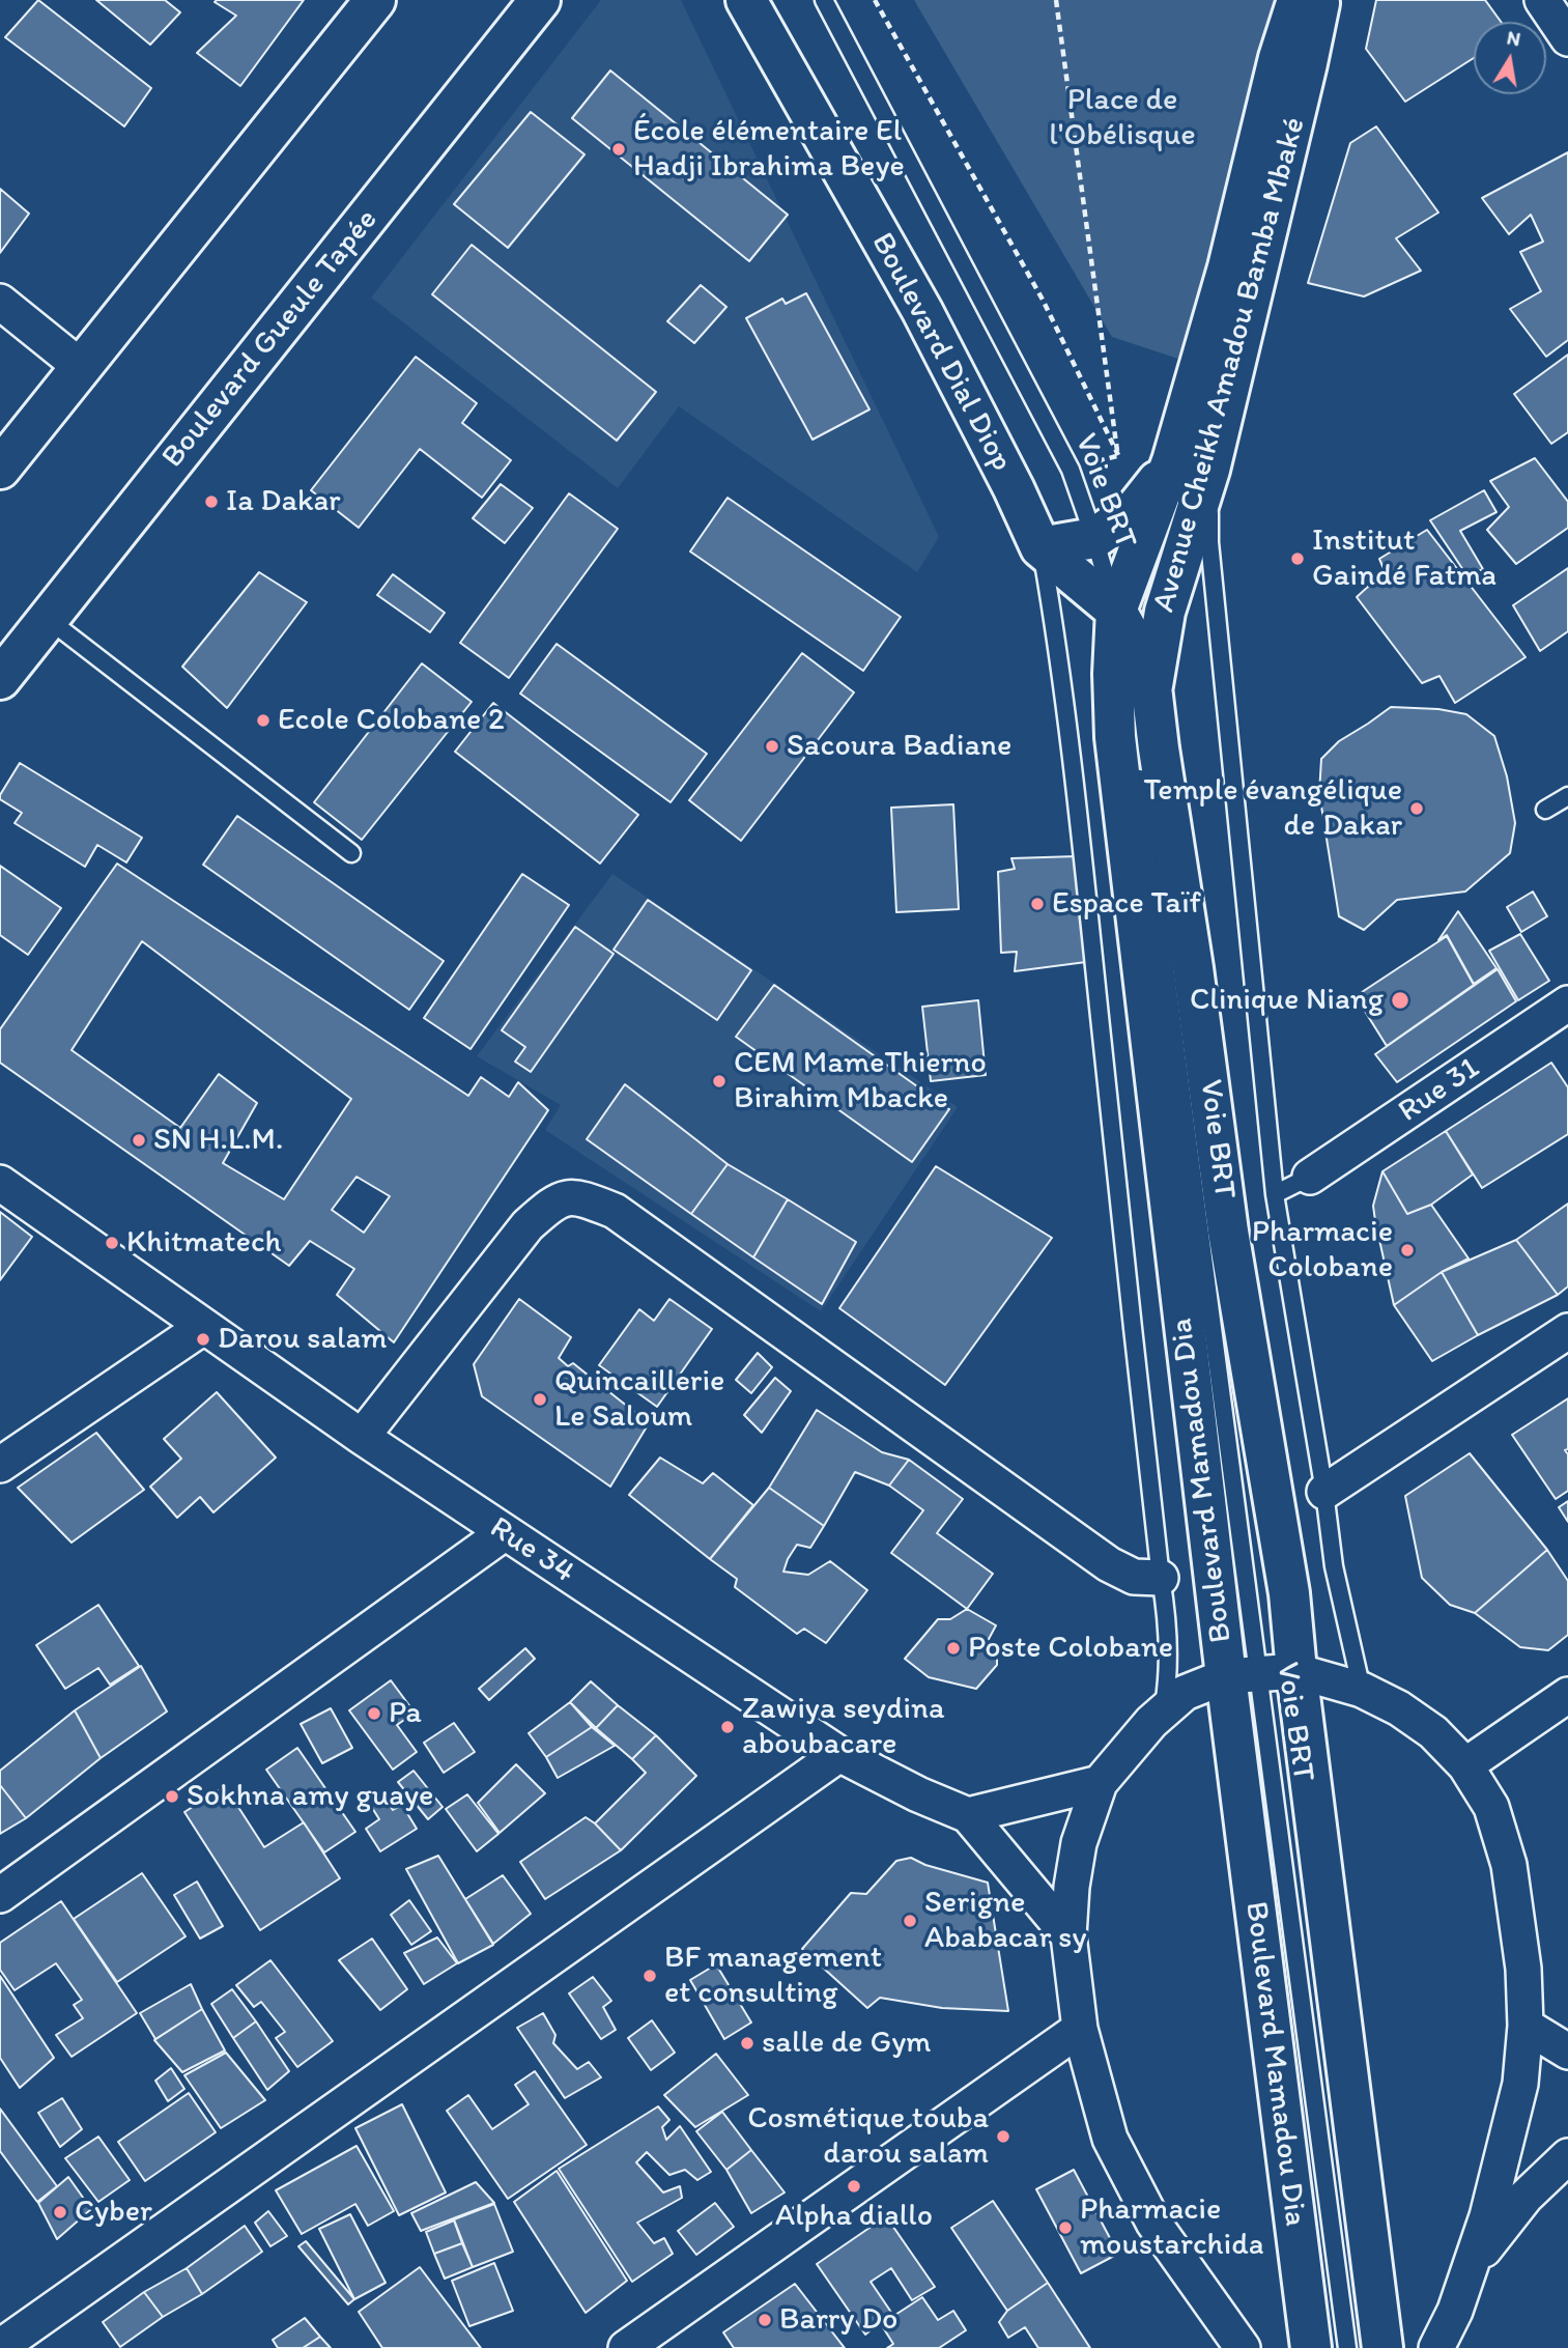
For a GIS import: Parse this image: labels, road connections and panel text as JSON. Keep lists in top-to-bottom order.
{
  "streets": {
    "street": [
      "Boulevard Gueule Tapée",
      "Boulevard Dial Diop",
      "Avenue Cheikh Amadou Bamba Mbaké",
      "Rue 31",
      "Boulevard Mamadou Dia",
      "Rue 34"
    ],
    "lane": ["Voie BRT"]
  },
  "crossings": [
    ["Boulevard Dial Diop", "Avenue Cheikh Amadou Bamba Mbaké"],
    ["Boulevard Dial Diop", "Voie BRT"],
    ["Boulevard Dial Diop", "Boulevard Mamadou Dia"],
    ["Avenue Cheikh Amadou Bamba Mbaké", "Voie BRT"],
    ["Avenue Cheikh Amadou Bamba Mbaké", "Boulevard Mamadou Dia"],
    ["Voie BRT", "Boulevard Mamadou Dia"]
  ],
  "parks": ["Place de l'Obélisque"],
  "places": [
    "École élémentaire El Hadji Ibrahima Beye",
    "Ia Dakar",
    "Institut Gaindé Fatma",
    "Ecole Colobane 2",
    "Sacoura Badiane",
    "Temple évangélique de Dakar",
    "Espace Taïf",
    "Clinique Niang",
    "CEM MameThierno Birahim Mbacke",
    "SN H.L.M.",
    "Khitmatech",
    "Pharmacie Colobane",
    "Darou salam",
    "Quincaillerie Le Saloum",
    "Poste Colobane",
    "Pa",
    "Zawiya seydina aboubacare",
    "Sokhna amy guaye",
    "Serigne Ababacar sy",
    "BF management et consulting",
    "salle de Gym",
    "Cosmétique touba darou salam",
    "Alpha diallo",
    "Cyber",
    "Pharmacie moustarchida",
    "Barry Do"
  ],
  "north": "top"
}
